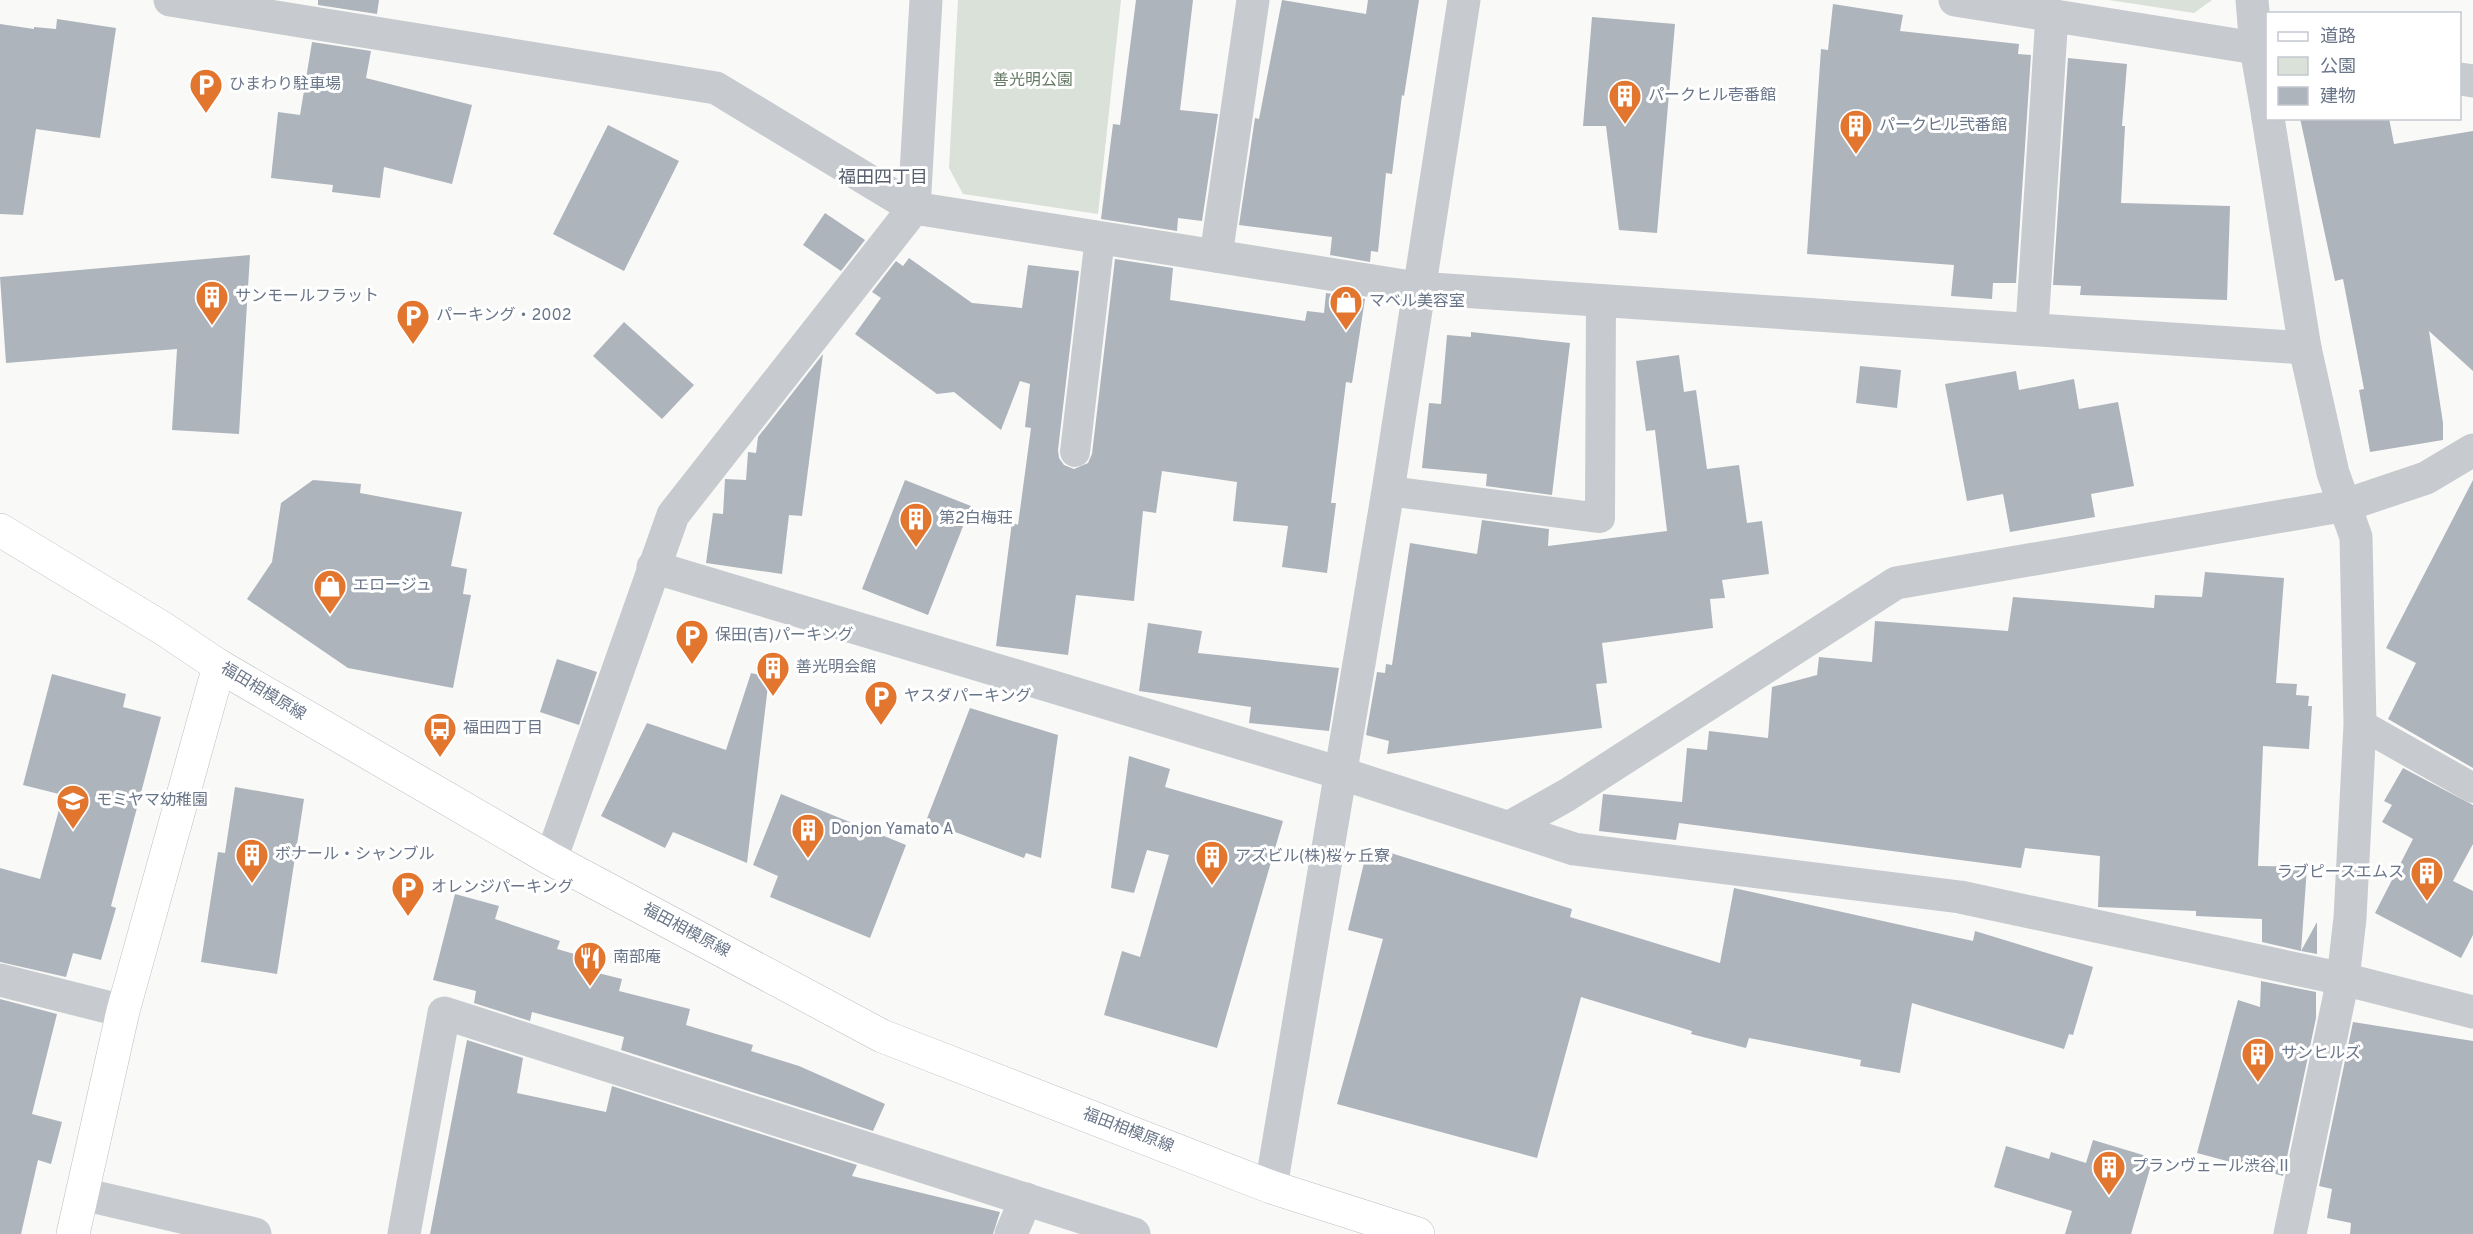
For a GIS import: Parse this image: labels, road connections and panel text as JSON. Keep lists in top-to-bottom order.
{
  "streets": {
    "street": ["福田相模原線"]
  },
  "districts": ["福田四丁目"],
  "parks": ["善光明公園"],
  "places": {
    "parking": [
      "ひまわり駐車場",
      "パーキング・2002",
      "保田(吉)パーキング",
      "ヤスダパーキング",
      "オレンジパーキング"
    ],
    "building": [
      "パークヒル壱番館",
      "パークヒル弐番館",
      "サンモールフラット",
      "第2白梅荘",
      "善光明会館",
      "Donjon Yamato A",
      "ボナール・シャンブル",
      "アズビル(株)桜ヶ丘寮",
      "ラブピースエムス",
      "サンヒルズ",
      "プランヴェール渋谷Ⅱ"
    ],
    "shop": ["マベル美容室", "エロージュ"],
    "bus stop": ["福田四丁目"],
    "school or university": ["モミヤマ幼稚園"],
    "restaurant": ["南部庵"]
  },
  "legend": ["道路", "公園", "建物"]
}
